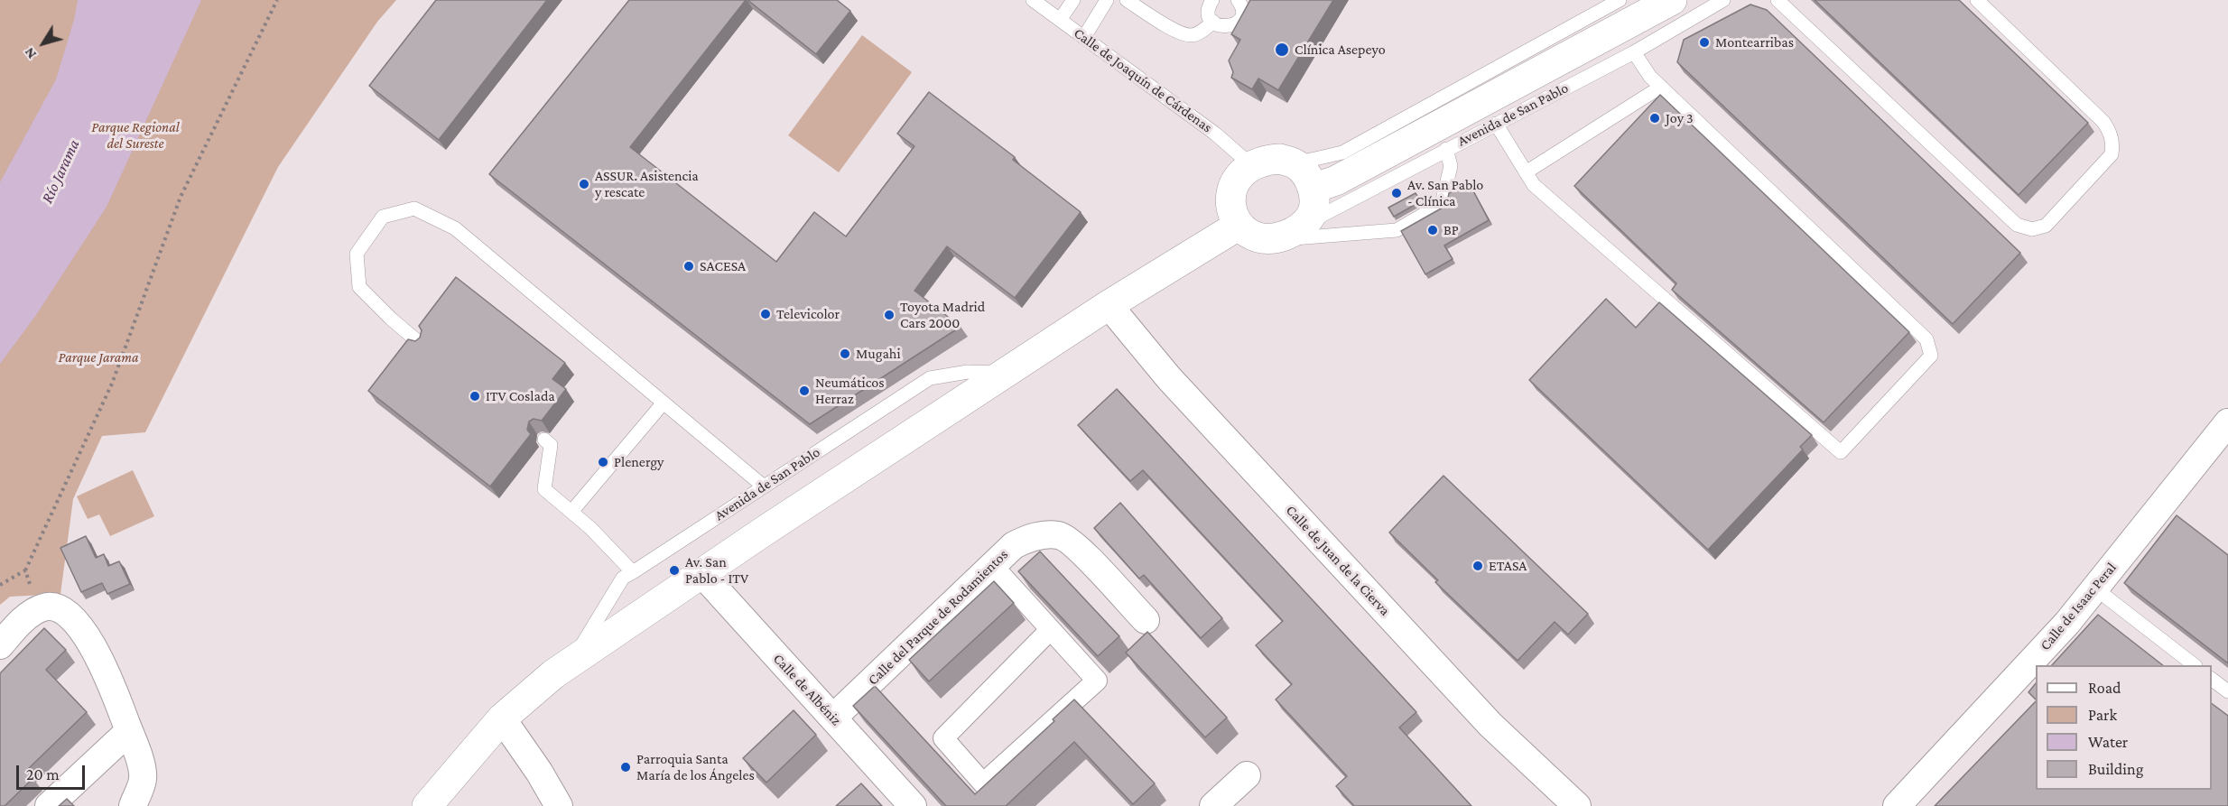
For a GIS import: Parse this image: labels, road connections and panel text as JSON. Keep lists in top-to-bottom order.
{
  "streets": {
    "street": [
      "Avenida de San Pablo",
      "Calle de Juan de la Cierva",
      "Calle de Isaac Peral",
      "Calle del Parque de Rodamientos",
      "Calle de Albéniz"
    ],
    "lane": ["Calle de Joaquín de Cárdenas"]
  },
  "crossings": [
    ["Calle de Joaquín de Cárdenas", "Avenida de San Pablo"],
    ["Avenida de San Pablo", "Calle de Juan de la Cierva"],
    ["Avenida de San Pablo", "Calle de Albéniz"],
    ["Calle del Parque de Rodamientos", "Calle de Albéniz"]
  ],
  "water": ["Río Jarama"],
  "parks": ["Parque Regional del Sureste", "Parque Jarama"],
  "places": [
    "Montearribas",
    "Clínica Asepeyo",
    "Joy 3",
    "ASSUR. Asistencia y rescate",
    "Av. San Pablo - Clínica",
    "BP",
    "SACESA",
    "Televicolor",
    "Toyota Madrid Cars 2000",
    "Mugahi",
    "Neumáticos Herraz",
    "ITV Coslada",
    "Plenergy",
    "ETASA",
    "Av. San Pablo - ITV",
    "Parroquia Santa María de los Ángeles"
  ],
  "legend": [
    "Road",
    "Park",
    "Water",
    "Building"
  ],
  "scale_bar": "20 m",
  "north": "bottom left"
}
